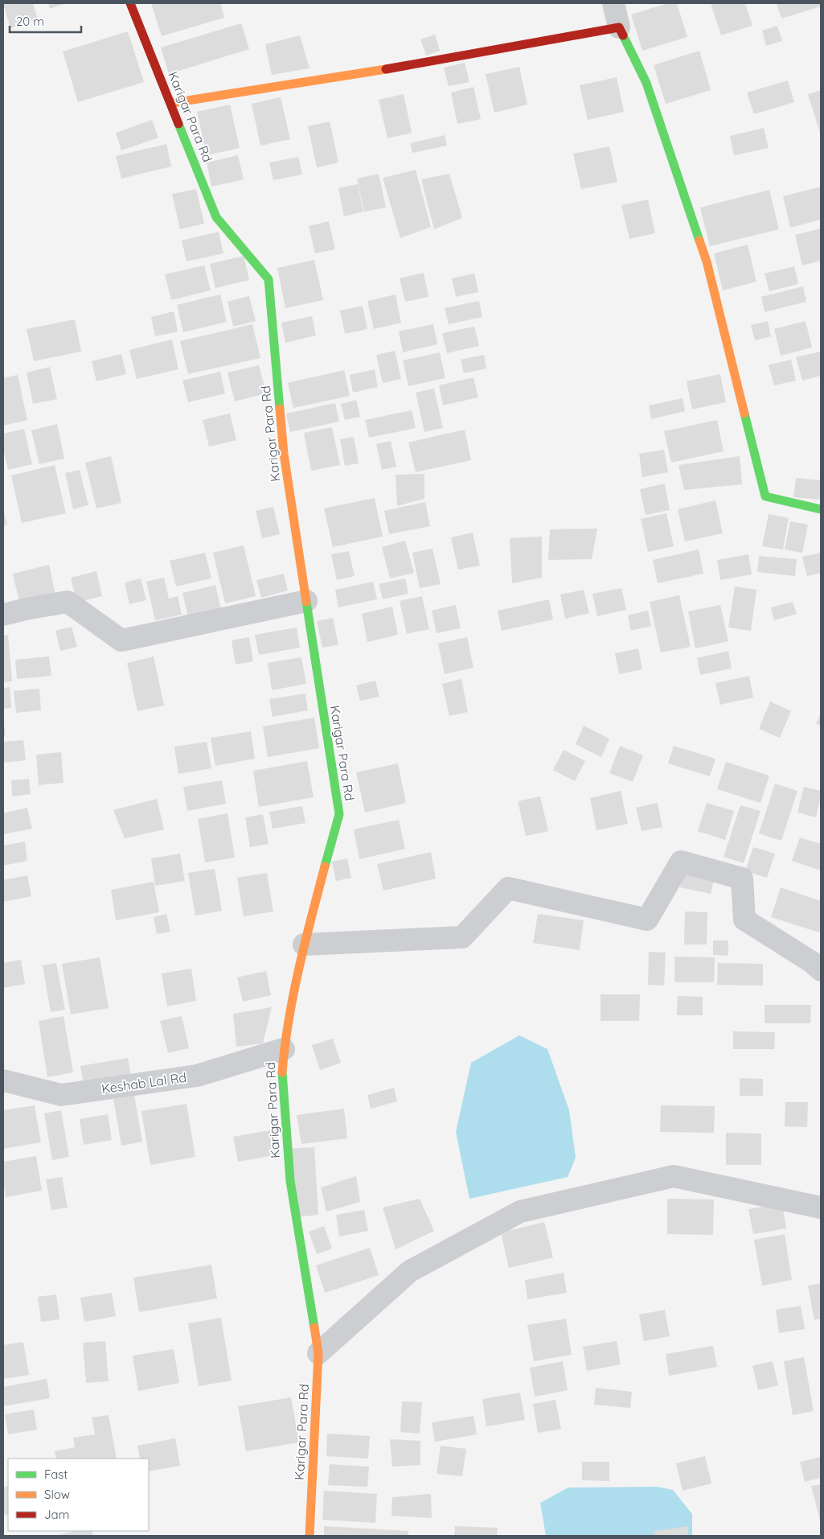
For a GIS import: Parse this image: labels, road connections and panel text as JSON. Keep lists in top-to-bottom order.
{
  "streets": {
    "street": ["Karigar Para Rd", "Keshab Lal Rd"]
  },
  "crossings": [
    ["Karigar Para Rd", "Keshab Lal Rd"]
  ],
  "legend": ["Fast", "Slow", "Jam"],
  "scale_bar": "20 m"
}
